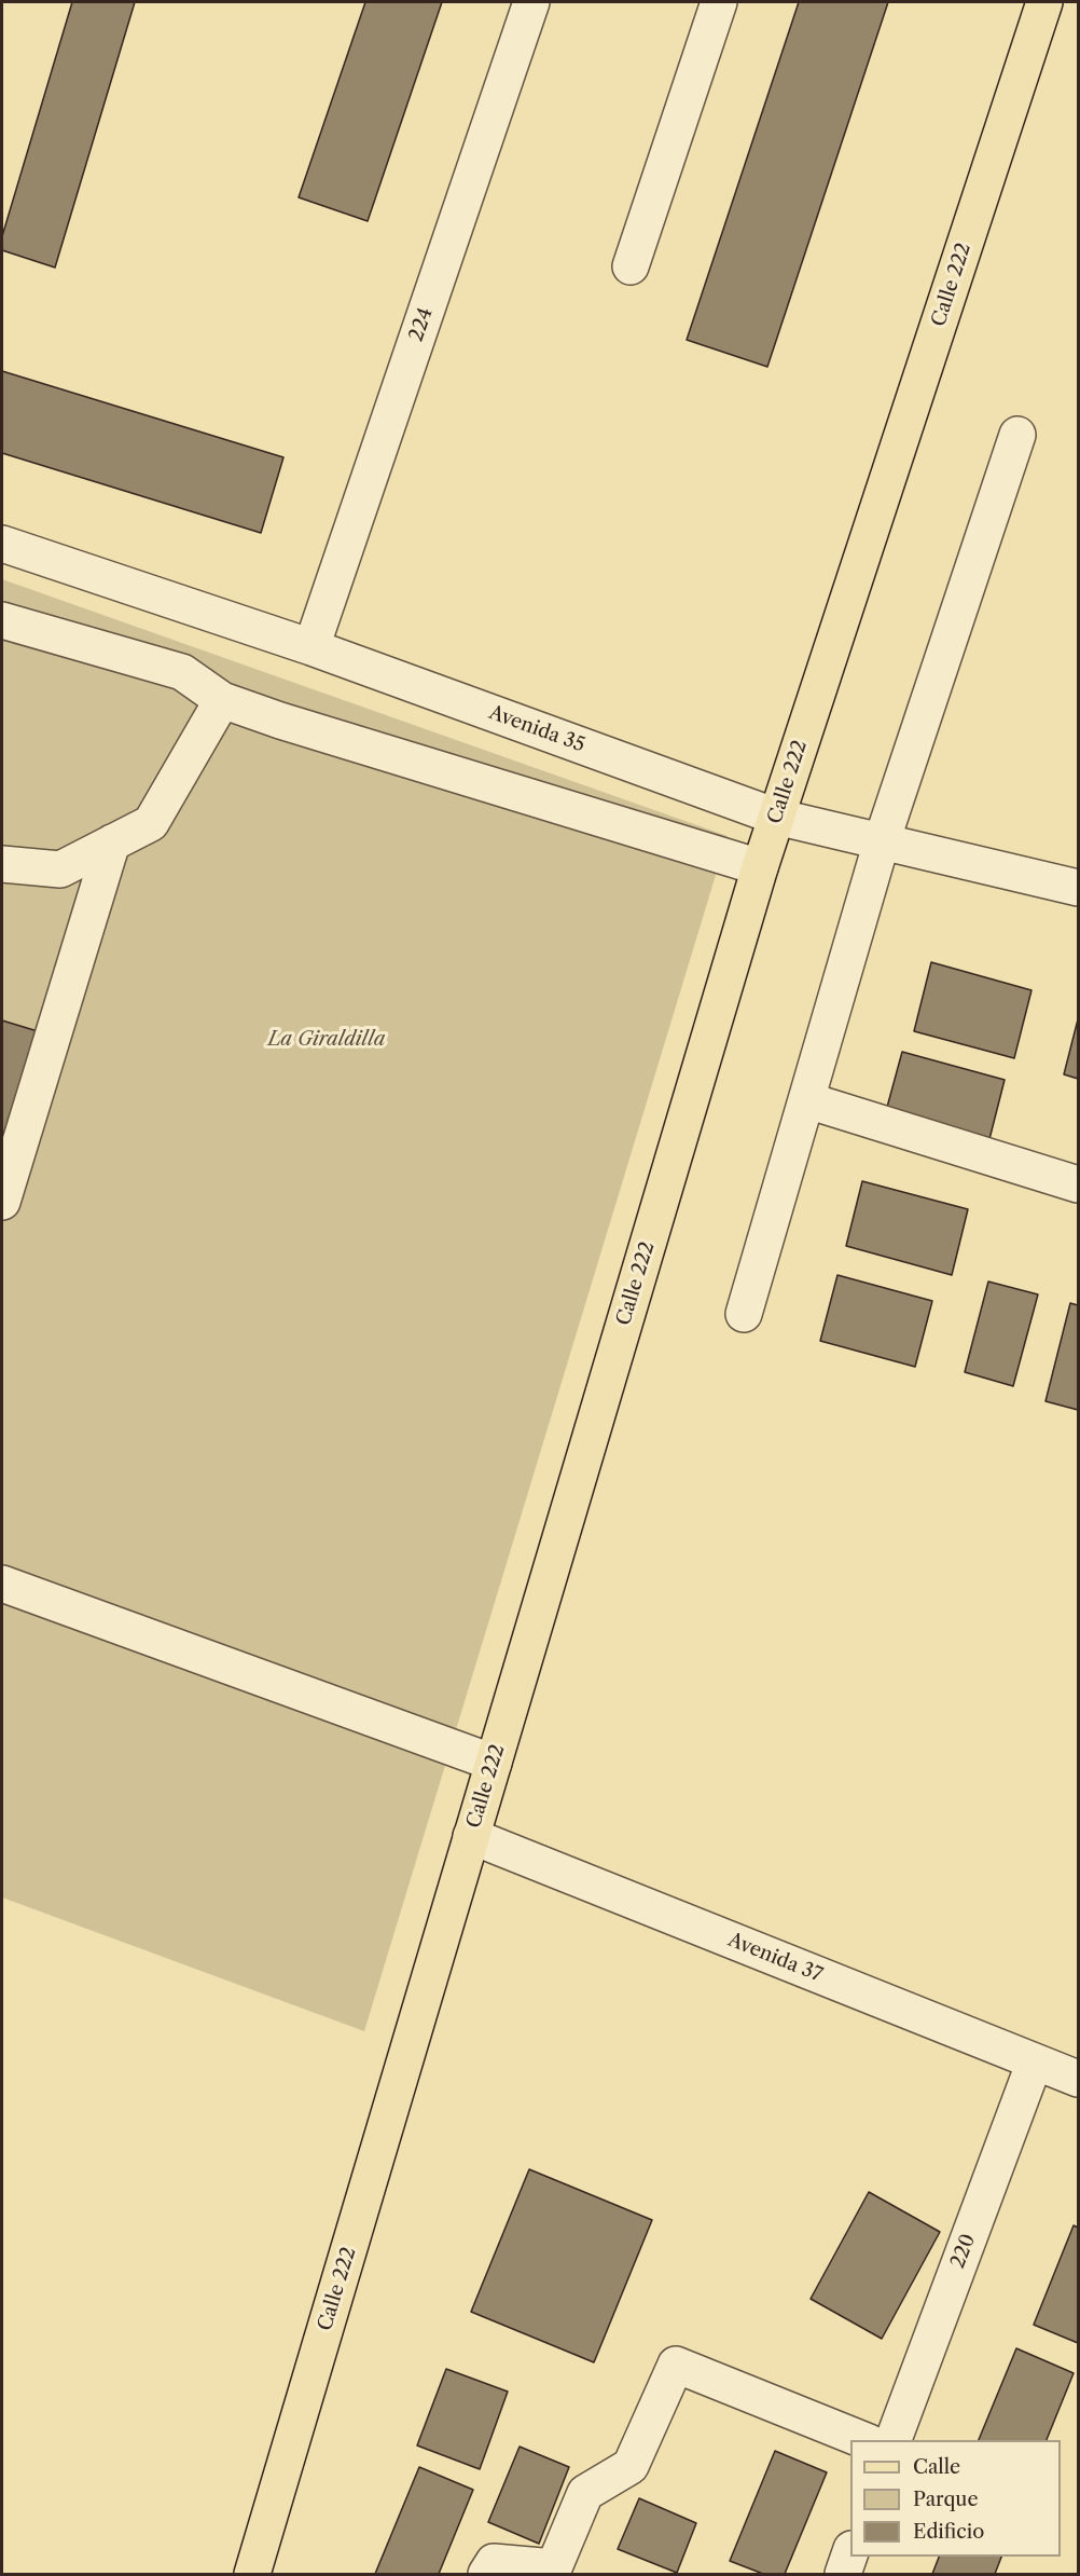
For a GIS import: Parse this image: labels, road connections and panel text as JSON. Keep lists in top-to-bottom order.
{
  "streets": {
    "main road": ["Calle 222"],
    "street": [
      "224",
      "Avenida 35",
      "Avenida 37",
      "220"
    ]
  },
  "crossings": [
    ["Calle 222", "Avenida 35"],
    ["Calle 222", "Avenida 37"],
    ["224", "Avenida 35"],
    ["Avenida 37", "220"]
  ],
  "parks": ["La Giraldilla"],
  "legend": ["Calle", "Parque", "Edificio"]
}
